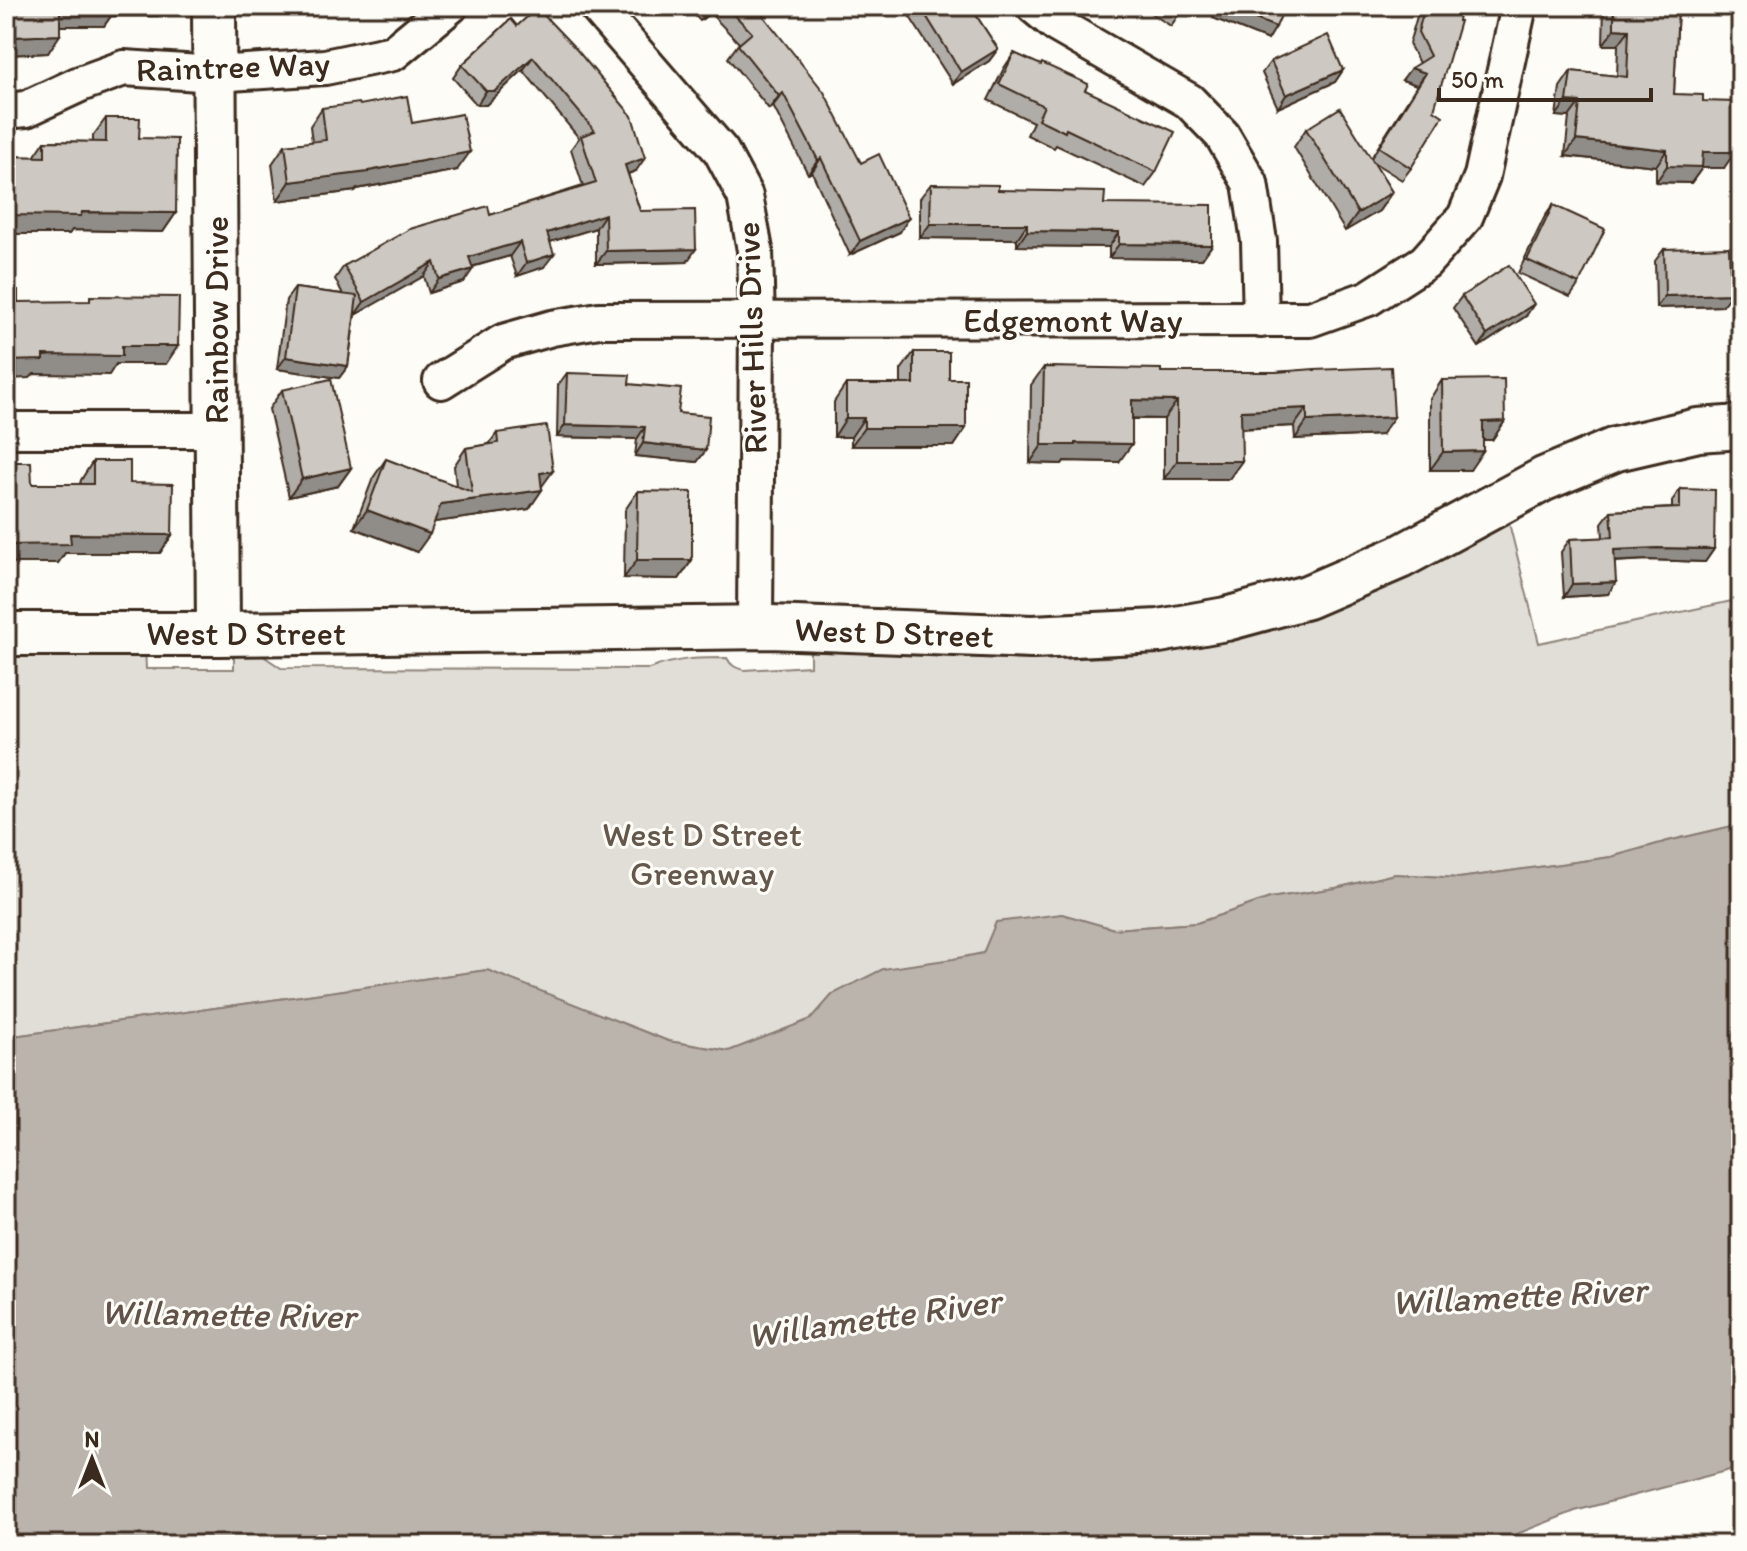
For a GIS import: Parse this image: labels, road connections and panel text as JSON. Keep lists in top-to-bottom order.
{
  "streets": {
    "street": [
      "Raintree Way",
      "Rainbow Drive",
      "Edgemont Way",
      "River Hills Drive",
      "West D Street"
    ]
  },
  "crossings": [
    ["Raintree Way", "Rainbow Drive"],
    ["Rainbow Drive", "West D Street"],
    ["Edgemont Way", "River Hills Drive"],
    ["River Hills Drive", "West D Street"]
  ],
  "water": ["Willamette River"],
  "parks": ["West D Street Greenway"],
  "scale_bar": "50 m",
  "north": "top"
}
